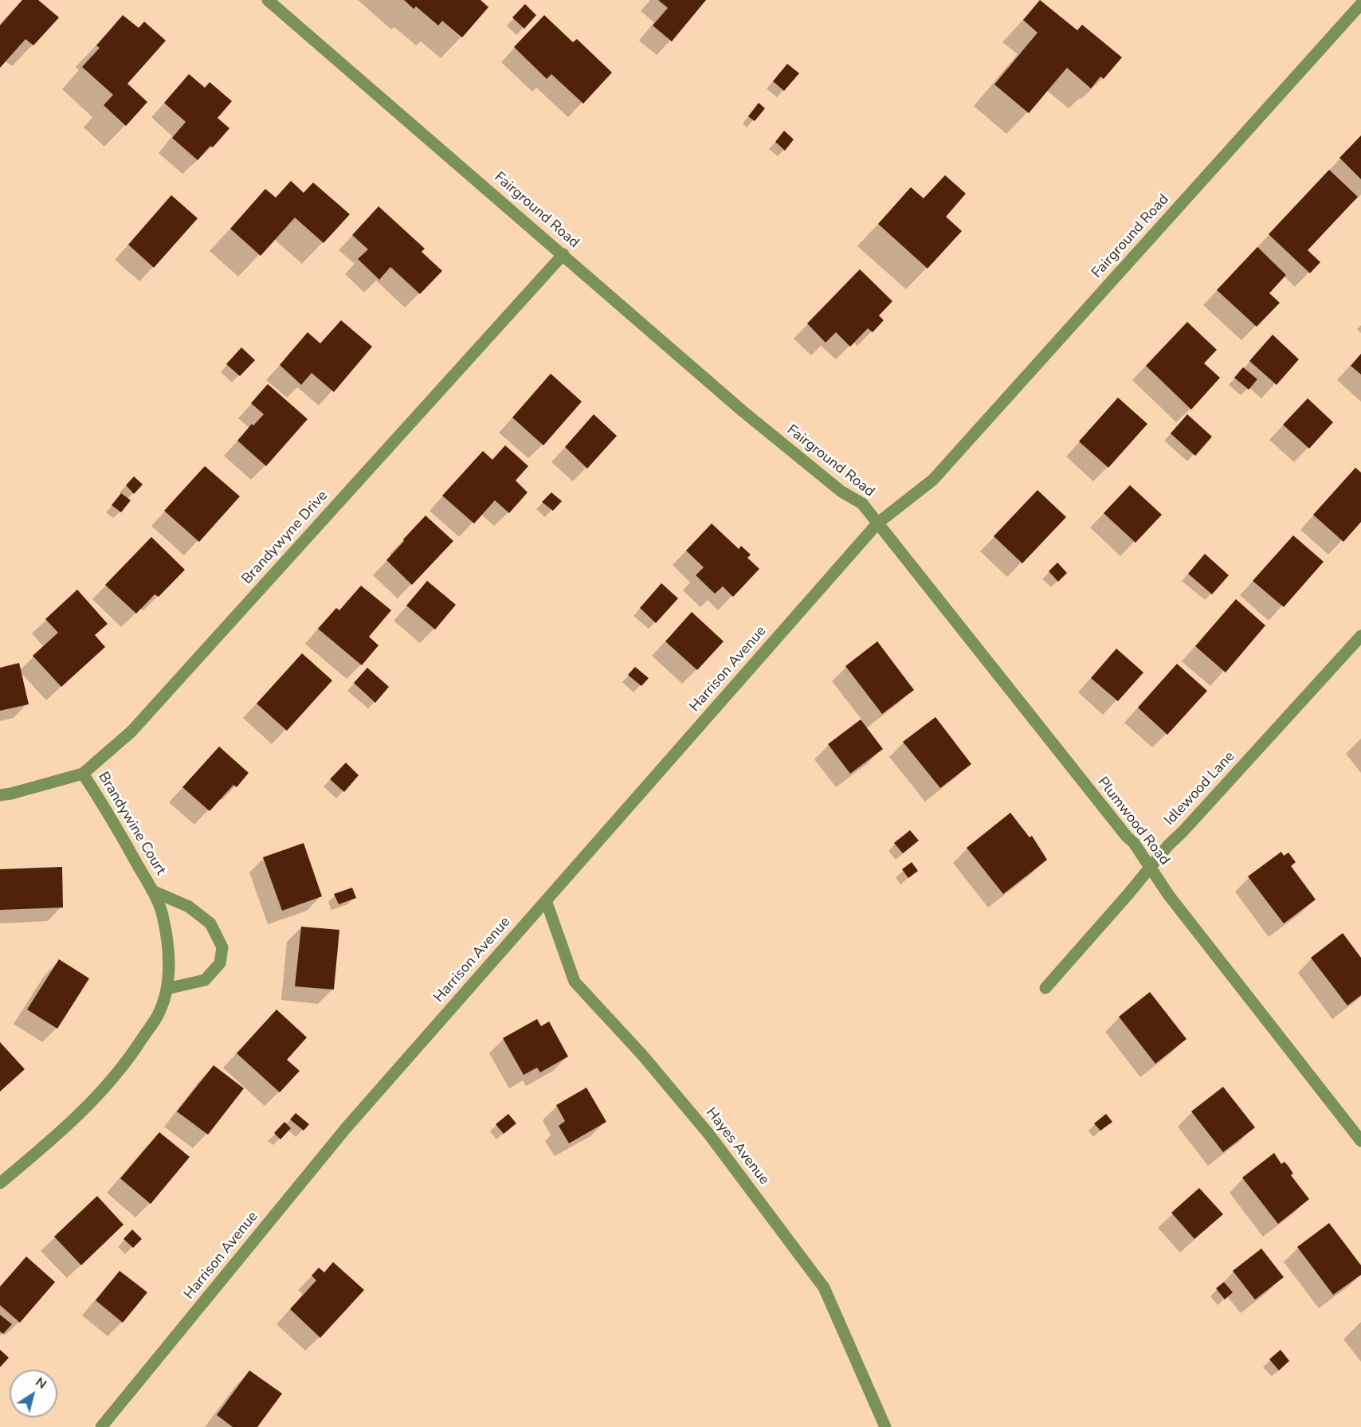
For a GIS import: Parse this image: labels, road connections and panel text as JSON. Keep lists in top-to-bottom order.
{
  "streets": {
    "street": [
      "Fairground Road",
      "Brandywyne Drive",
      "Harrison Avenue",
      "Idlewood Lane",
      "Plumwood Road",
      "Brandywine Court",
      "Hayes Avenue"
    ]
  },
  "crossings": [
    ["Fairground Road", "Brandywyne Drive"],
    ["Fairground Road", "Harrison Avenue"],
    ["Fairground Road", "Plumwood Road"],
    ["Brandywyne Drive", "Brandywine Court"],
    ["Harrison Avenue", "Plumwood Road"],
    ["Harrison Avenue", "Hayes Avenue"],
    ["Idlewood Lane", "Plumwood Road"]
  ],
  "north": "top right"
}
